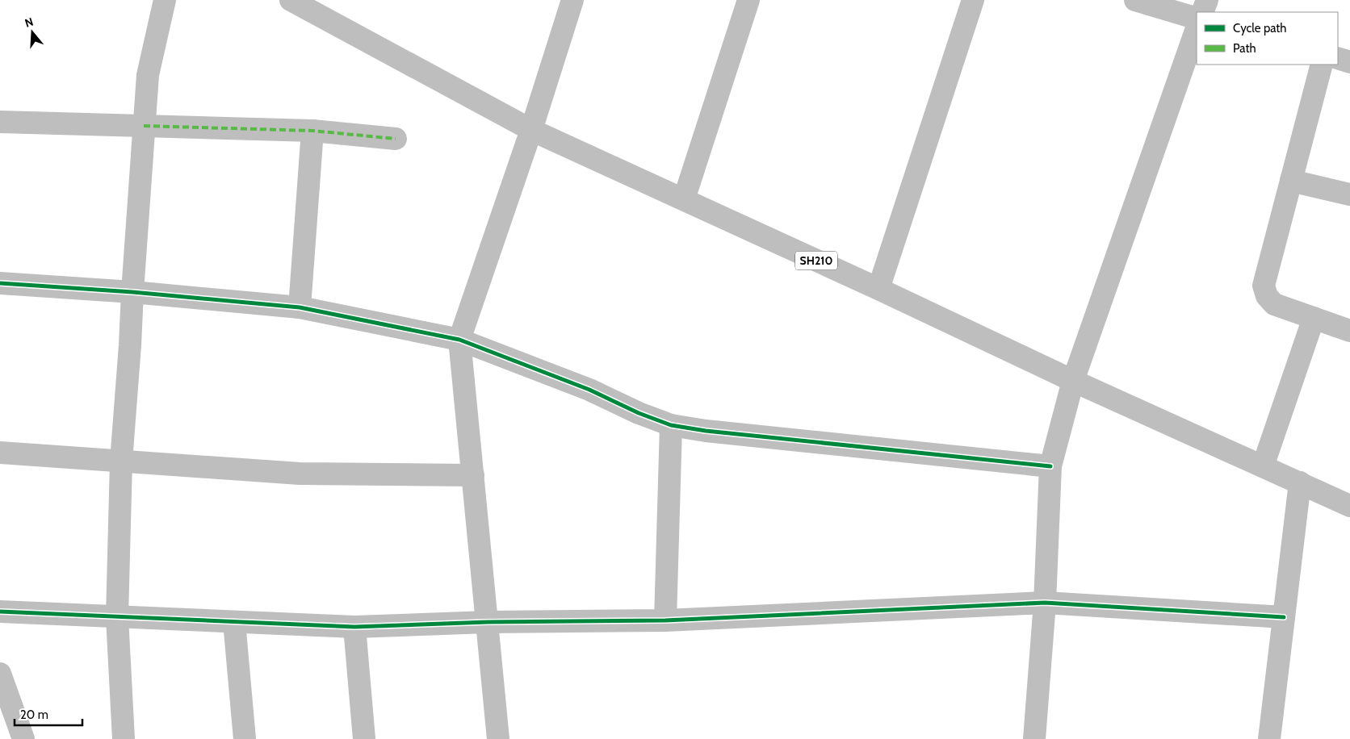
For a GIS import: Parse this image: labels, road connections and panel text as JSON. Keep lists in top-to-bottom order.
{
  "streets": {
    "street": ["SH210"]
  },
  "legend": ["Cycle path", "Path"],
  "scale_bar": "20 m",
  "north": "top"
}
